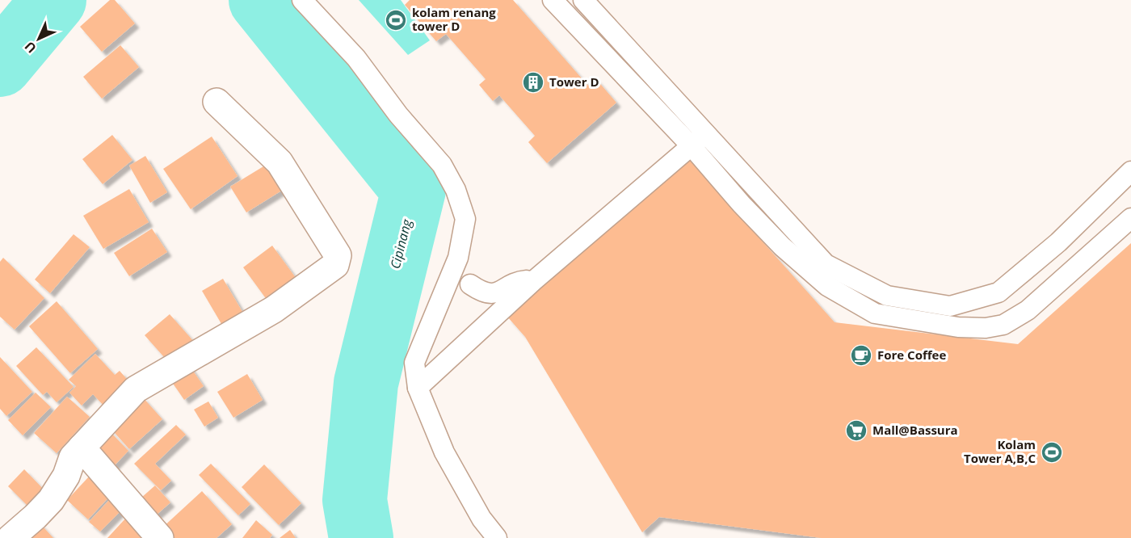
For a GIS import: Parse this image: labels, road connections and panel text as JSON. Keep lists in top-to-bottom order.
{
  "water": ["Cipinang"],
  "places": {
    "sports": ["kolam renang tower D", "Kolam Tower A,B,C"],
    "building": ["Tower D"],
    "cafe": ["Fore Coffee"],
    "supermarket": ["Mall@Bassura"]
  },
  "north": "bottom left"
}
